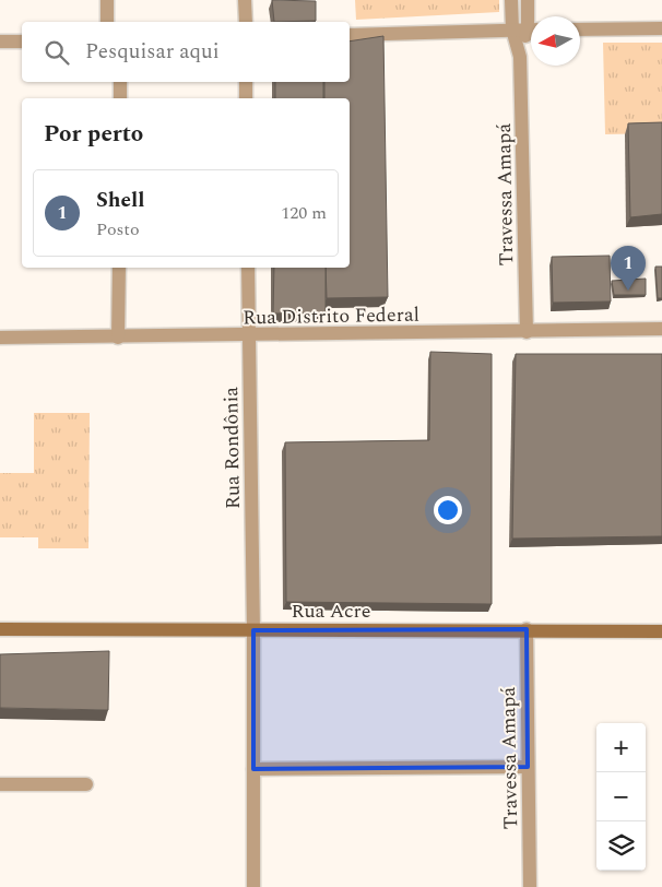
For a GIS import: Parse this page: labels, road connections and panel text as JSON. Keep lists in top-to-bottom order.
{
  "streets": {
    "main road": ["Rua Acre"],
    "street": ["Travessa Amapá", "Rua Distrito Federal", "Rua Rondônia"]
  },
  "crossings": [
    ["Travessa Amapá", "Rua Distrito Federal"],
    ["Travessa Amapá", "Rua Acre"],
    ["Rua Distrito Federal", "Rua Rondônia"],
    ["Rua Rondônia", "Rua Acre"]
  ],
  "north": "left",
  "page": {
    "search": "Pesquisar aqui",
    "heading": "Por perto",
    "list": [
      {
        "mark": "1",
        "name": "Shell",
        "note": "Posto",
        "value": "120 m"
      }
    ],
    "pins": "1",
    "map_buttons": ["+", "−"]
  }
}
